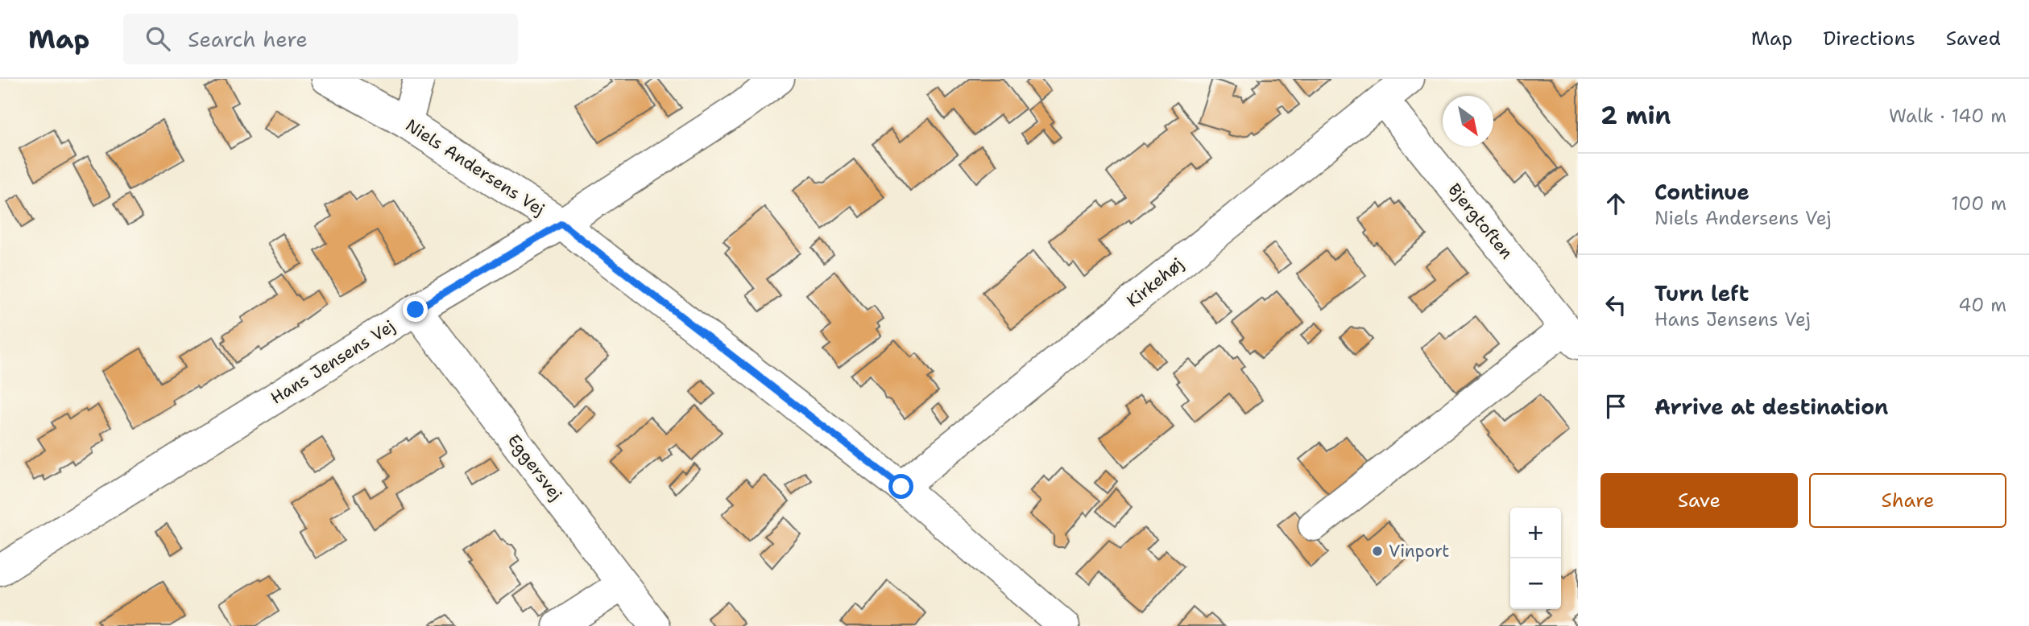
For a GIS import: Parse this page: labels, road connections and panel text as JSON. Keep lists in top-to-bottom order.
{
  "streets": {
    "street": [
      "Niels Andersens Vej",
      "Bjergtoften",
      "Kirkehøj",
      "Hans Jensens Vej",
      "Eggersvej"
    ]
  },
  "crossings": [
    ["Niels Andersens Vej", "Kirkehøj"],
    ["Niels Andersens Vej", "Hans Jensens Vej"],
    ["Bjergtoften", "Kirkehøj"],
    ["Hans Jensens Vej", "Eggersvej"]
  ],
  "places": ["Vinport"],
  "north": "bottom right",
  "page": {
    "header": "Map",
    "search": "Search here",
    "nav": ["Map", "Directions", "Saved"],
    "heading": ["2 min", "Walk · 140 m"],
    "list": [
      ["Continue", "Niels Andersens Vej", "100 m"],
      ["Turn left", "Hans Jensens Vej", "40 m"],
      "Arrive at destination"
    ],
    "buttons": ["Save", "Share"],
    "map_buttons": ["+", "−"]
  }
}
